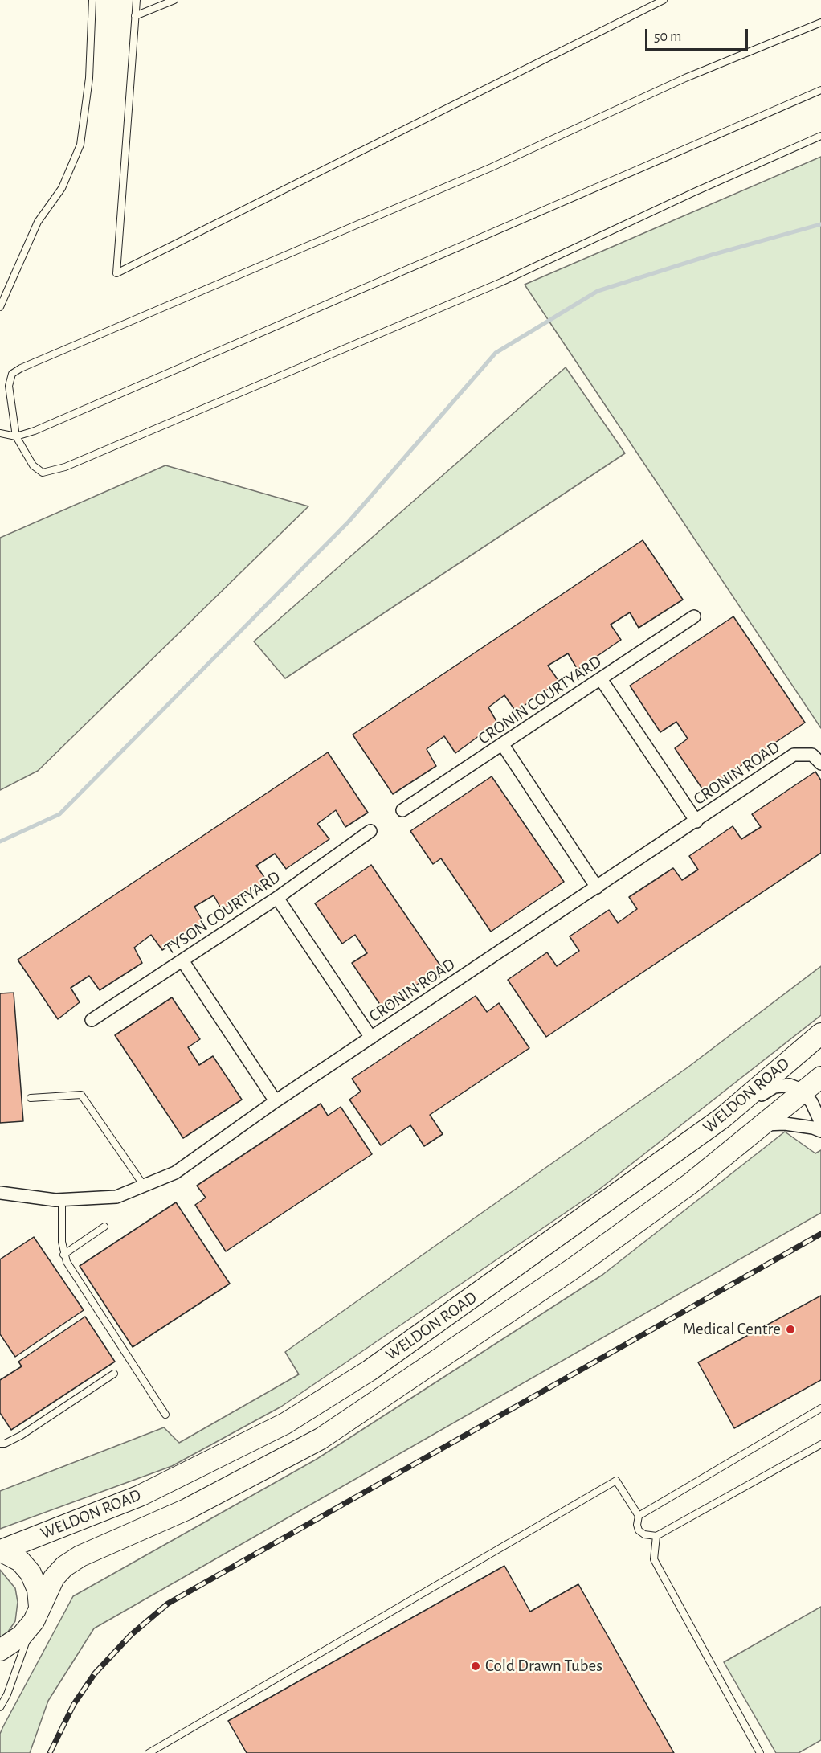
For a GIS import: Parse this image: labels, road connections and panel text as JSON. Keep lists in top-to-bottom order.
{
  "streets": {
    "highway": ["WELDON ROAD"],
    "street": ["CRONIN COURTYARD", "CRONIN ROAD", "TYSON COURTYARD"]
  },
  "places": ["Medical Centre", "Cold Drawn Tubes"],
  "scale_bar": "50 m"
}
